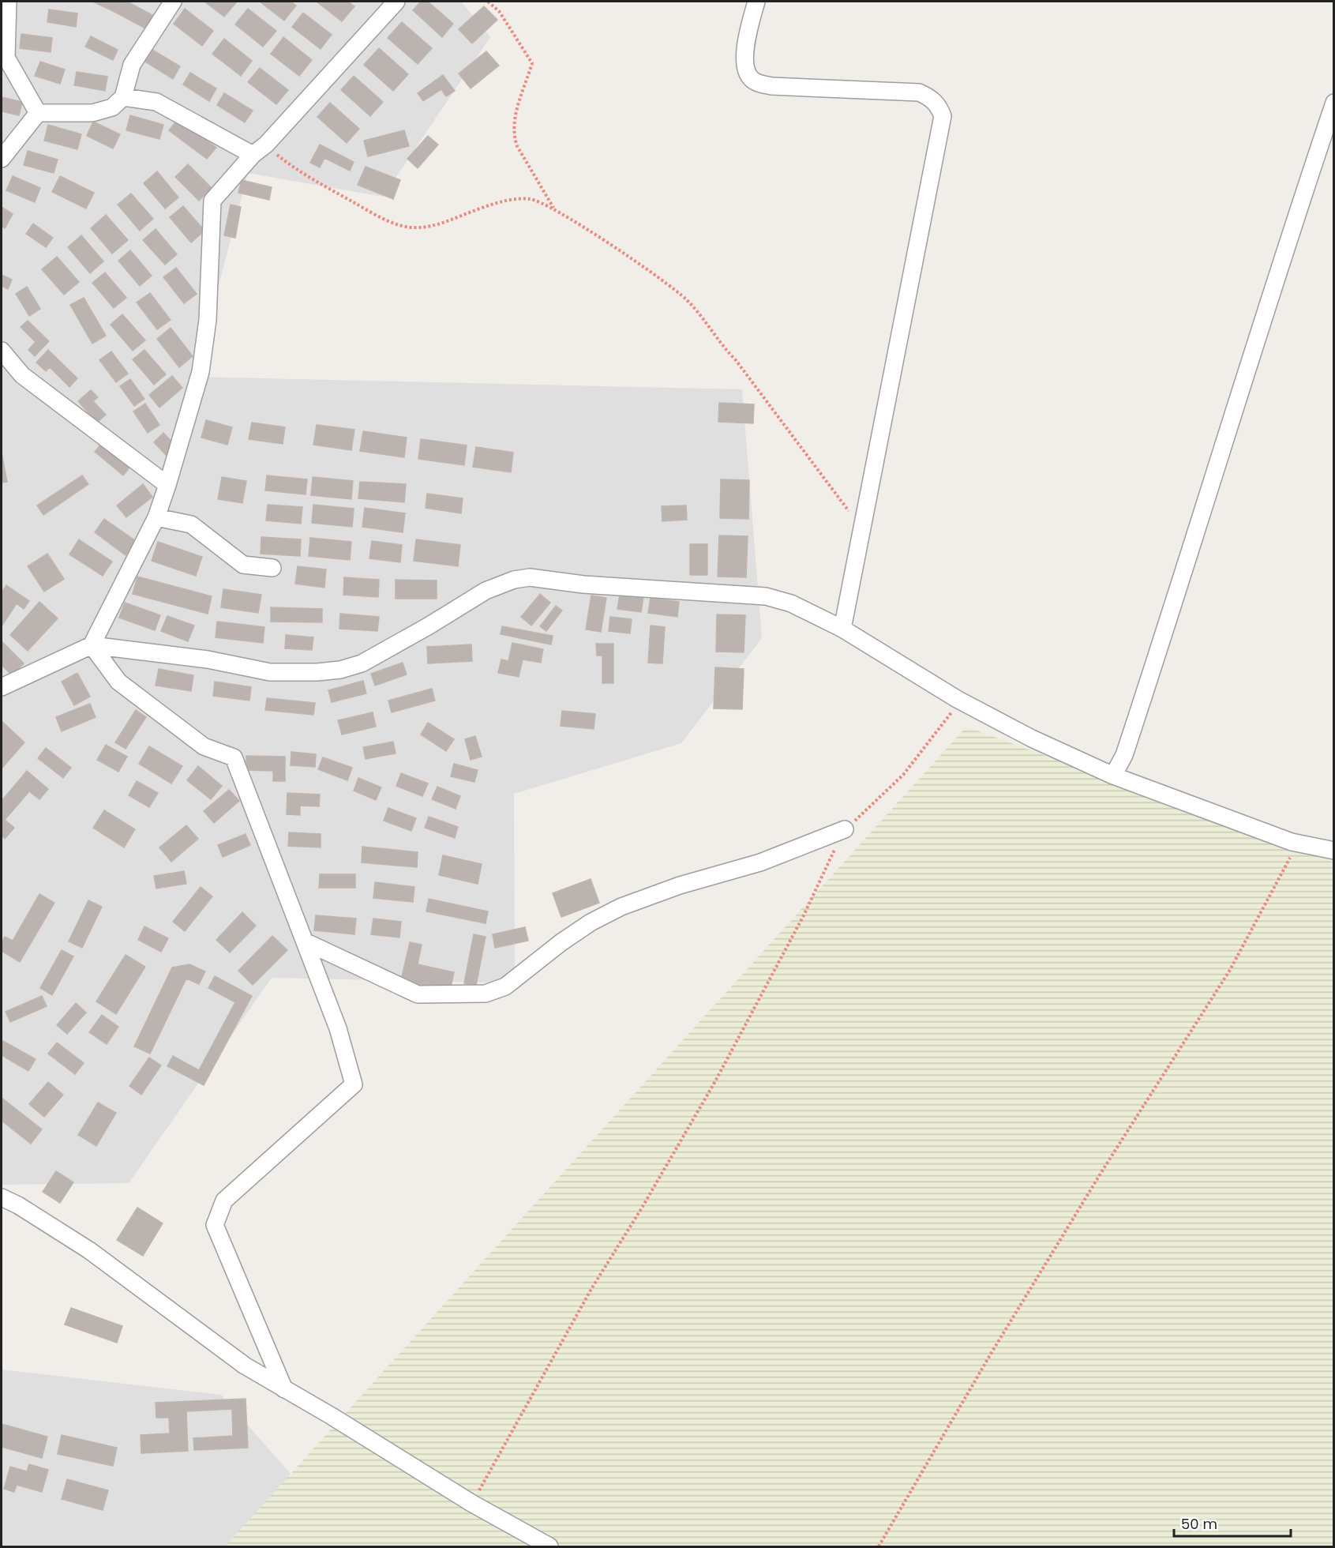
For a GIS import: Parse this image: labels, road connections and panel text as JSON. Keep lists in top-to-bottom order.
{
  "scale_bar": "50 m"
}
